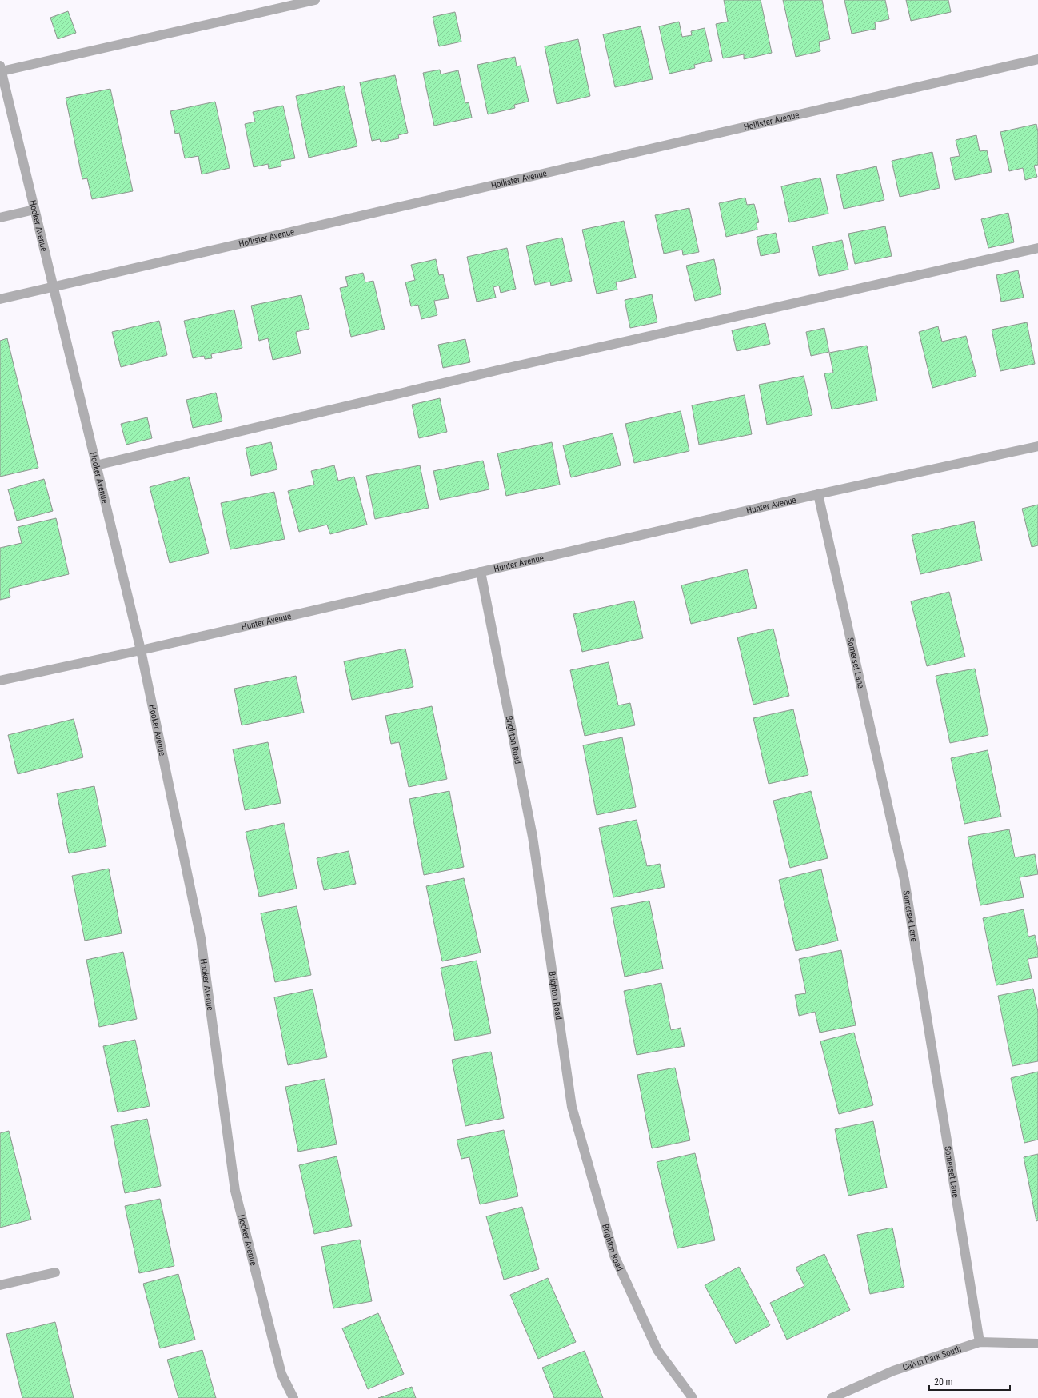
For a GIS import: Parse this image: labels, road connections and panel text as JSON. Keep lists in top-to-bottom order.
{
  "streets": {
    "street": [
      "Hollister Avenue",
      "Hooker Avenue",
      "Hunter Avenue",
      "Somerset Lane",
      "Brighton Road",
      "Calvin Park South"
    ]
  },
  "crossings": [
    ["Hollister Avenue", "Hooker Avenue"],
    ["Hooker Avenue", "Hunter Avenue"],
    ["Hunter Avenue", "Somerset Lane"],
    ["Hunter Avenue", "Brighton Road"],
    ["Somerset Lane", "Calvin Park South"]
  ],
  "scale_bar": "20 m"
}
